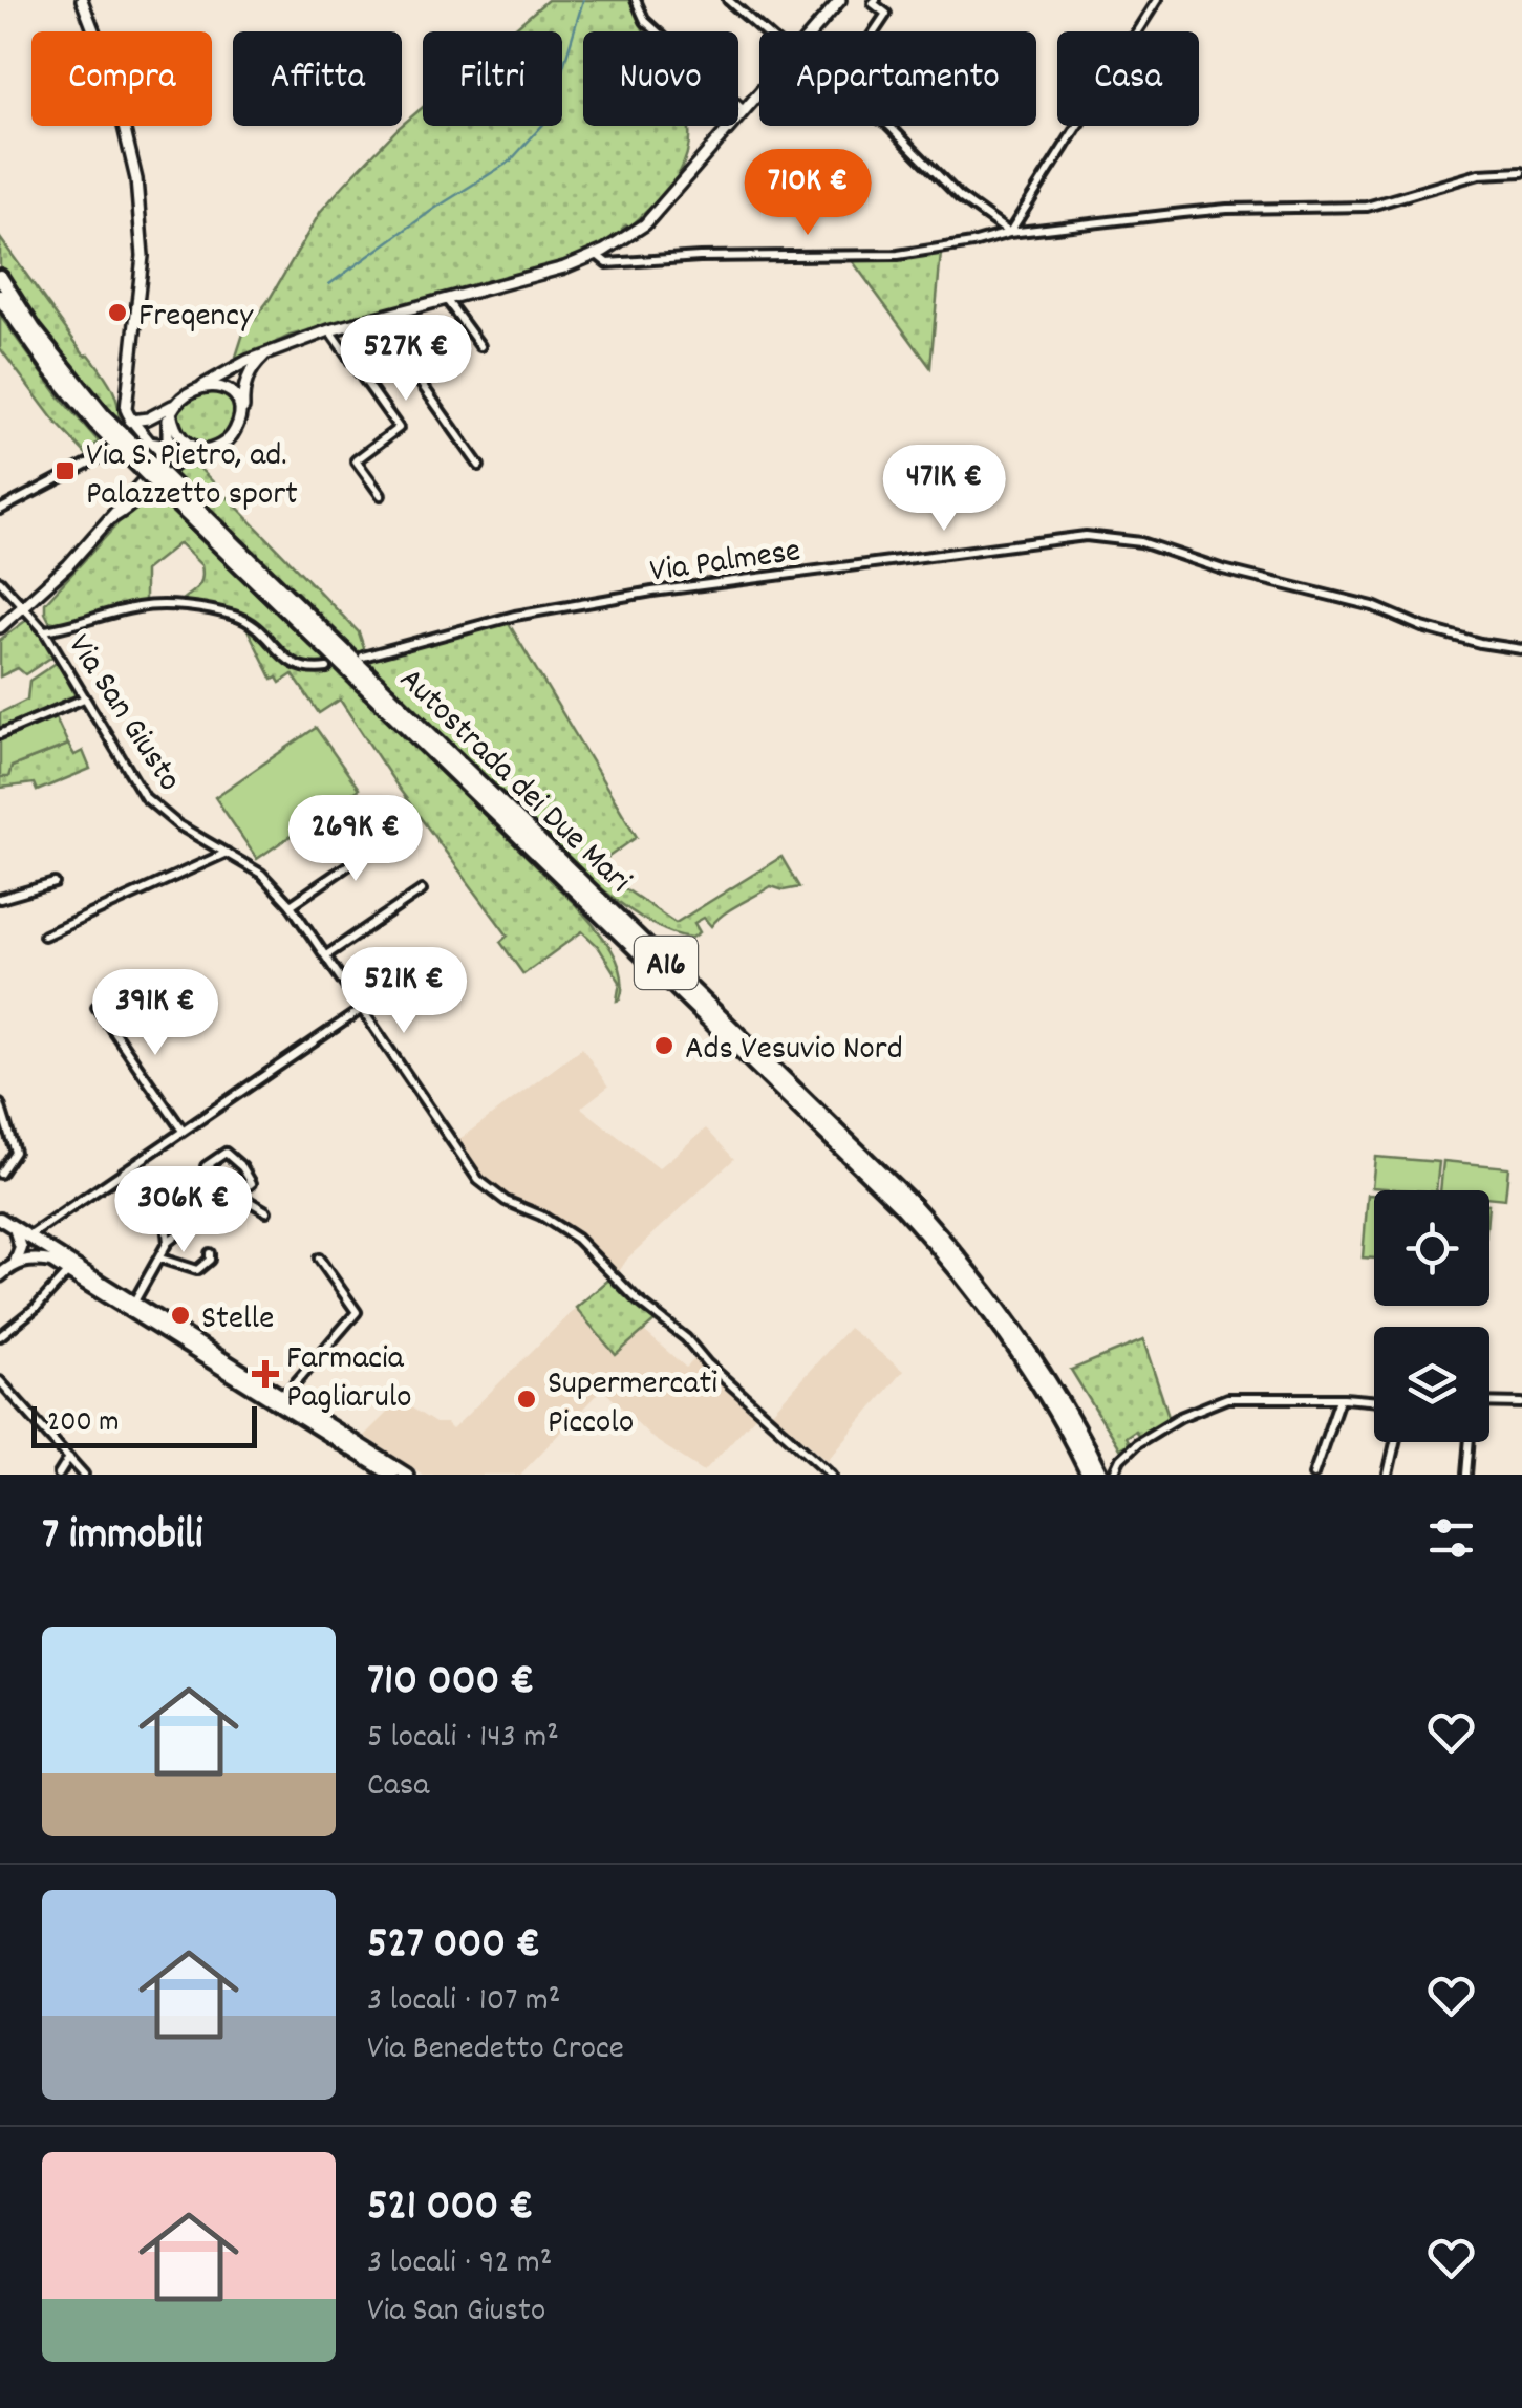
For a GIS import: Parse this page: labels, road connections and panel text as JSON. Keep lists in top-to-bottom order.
{
  "streets": {
    "highway": ["Autostrada dei Due Mari", "A16"],
    "street": ["Via Palmese", "Via San Giusto"]
  },
  "places": {
    "other": [
      "Freqency",
      "Ads Vesuvio Nord",
      "Stelle",
      "Supermercati Piccolo"
    ],
    "transit": ["Via S. Pietro, ad. Palazzetto sport"],
    "health": ["Farmacia Pagliarulo"]
  },
  "scale_bar": "200 m",
  "page": {
    "chip": [
      "Compra",
      "Affitta",
      "Filtri",
      "Nuovo",
      "Appartamento",
      "Casa"
    ],
    "price": [
      "710K €",
      "527K €",
      "471K €",
      "269K €",
      "521K €",
      "391K €",
      "306K €"
    ],
    "scale": "200 m",
    "heading": "7 immobili",
    "list": [
      {
        "name": "710 000 €",
        "note": "5 locali · 143 m² · Casa"
      },
      {
        "name": "527 000 €",
        "note": "3 locali · 107 m² · Via Benedetto Croce"
      },
      {
        "name": "521 000 €",
        "note": "3 locali · 92 m² · Via San Giusto"
      }
    ]
  }
}
